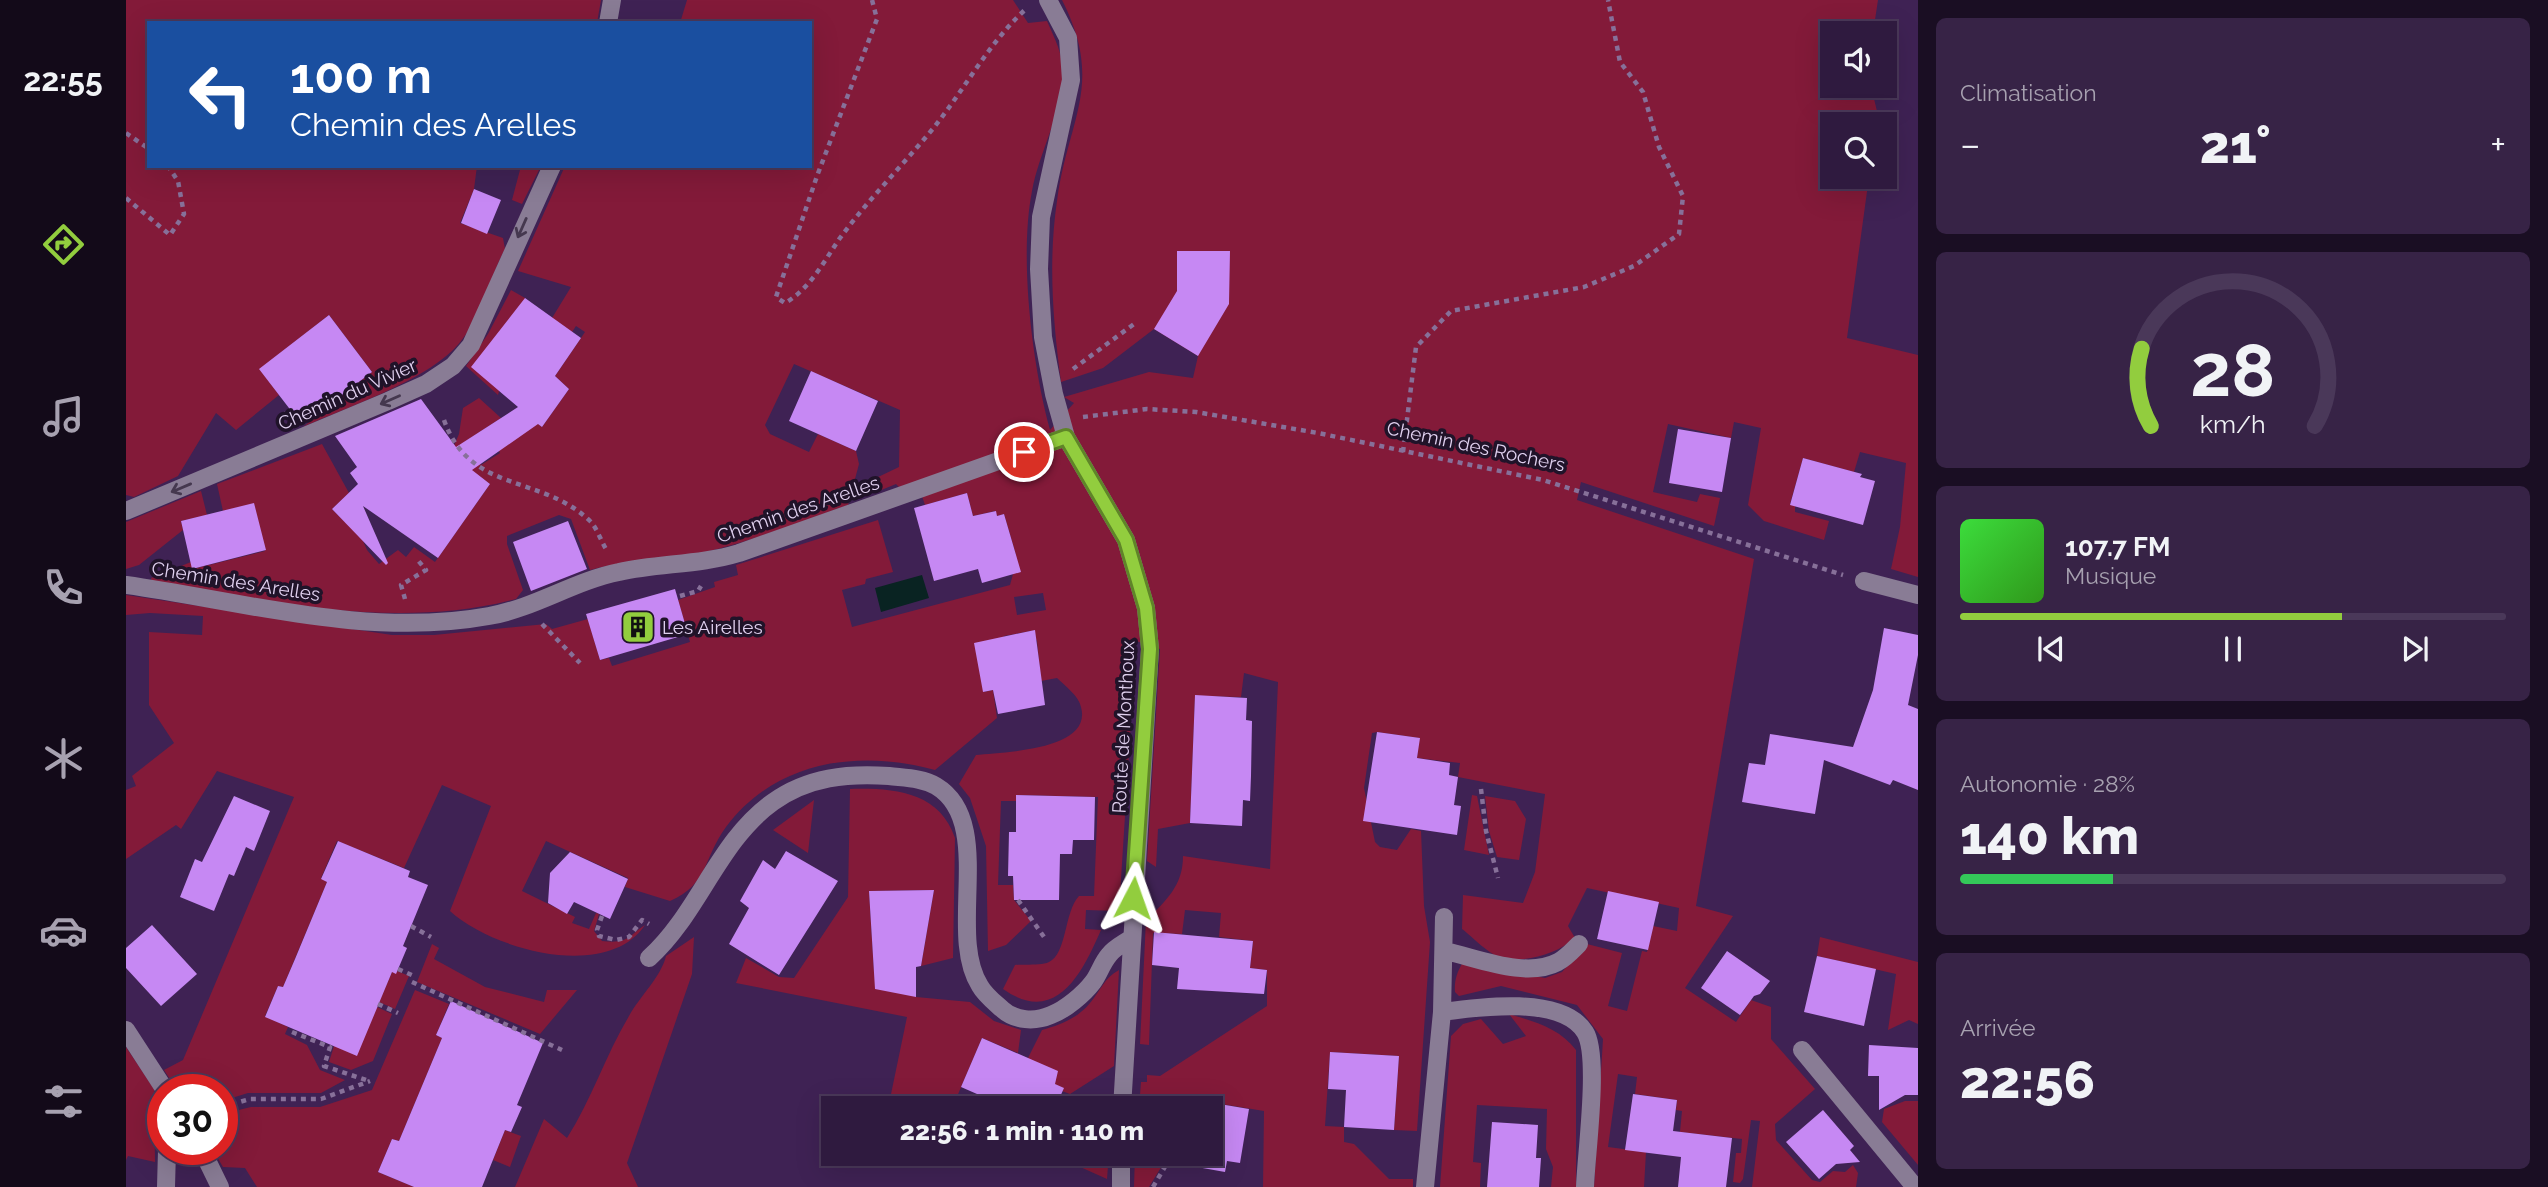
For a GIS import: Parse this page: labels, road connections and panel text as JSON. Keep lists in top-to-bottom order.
{
  "streets": {
    "street": ["Chemin du Vivier", "Chemin des Arelles", "Route de Monthoux"],
    "path": ["Chemin des Rochers"]
  },
  "crossings": [
    ["Chemin des Rochers", "Chemin des Arelles"],
    ["Chemin des Rochers", "Route de Monthoux"],
    ["Chemin des Arelles", "Route de Monthoux"]
  ],
  "one_way": ["Chemin du Vivier"],
  "places": {
    "building": ["Les Airelles"]
  },
  "page": {
    "tabs": "22:55",
    "tile": [
      "Climatisation",
      ["Autonomie · 28%", "140 km"],
      ["Arrivée", "22:56"]
    ],
    "turn": ["100 m", "Chemin des Arelles"],
    "heat": ["−", "21°", "+"],
    "song": ["107.7 FM", "Musique"],
    "limit": "30",
    "trip": "22:56 · 1 min · 110 m",
    "gauge": ["28", "km/h"]
  }
}
